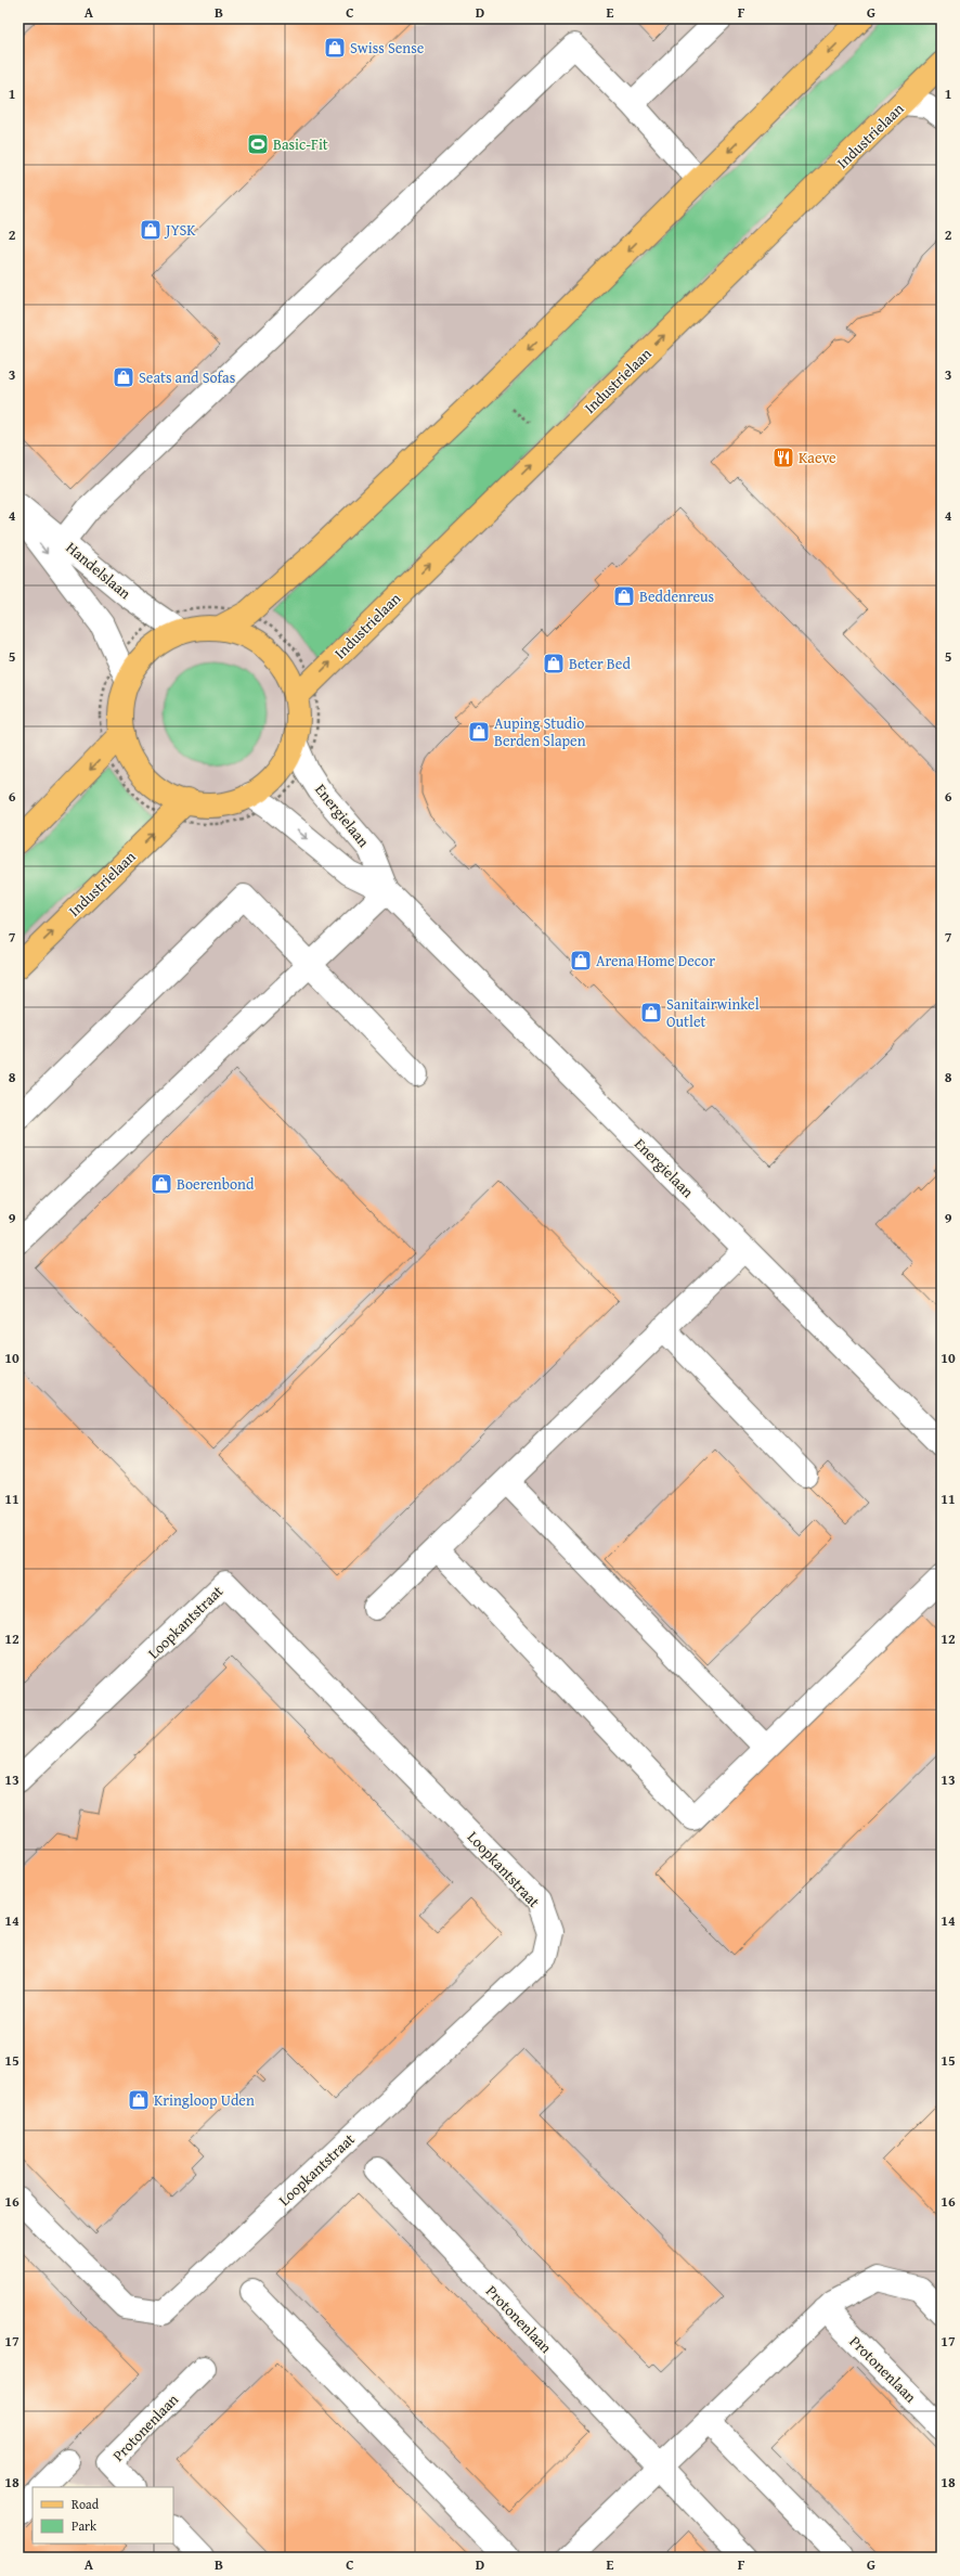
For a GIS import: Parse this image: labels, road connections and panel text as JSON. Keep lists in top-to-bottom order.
{
  "streets": {
    "main road": ["Industrielaan"],
    "street": [
      "Handelslaan",
      "Energielaan",
      "Loopkantstraat",
      "Protonenlaan"
    ]
  },
  "places": {
    "shop": [
      "Swiss Sense",
      "JYSK",
      "Seats and Sofas",
      "Beddenreus",
      "Beter Bed",
      "Auping Studio Berden Slapen",
      "Arena Home Decor",
      "Sanitairwinkel Outlet",
      "Boerenbond",
      "Kringloop Uden"
    ],
    "sports": ["Basic-Fit"],
    "restaurant": ["Kaeve"]
  },
  "legend": ["Road", "Park"],
  "grid": {
    "columns": [
      "A",
      "B",
      "C",
      "D",
      "E",
      "F",
      "G"
    ],
    "rows": [
      "1",
      "2",
      "3",
      "4",
      "5",
      "6",
      "7",
      "8",
      "9",
      "10",
      "11",
      "12",
      "13",
      "14",
      "15",
      "16",
      "17",
      "18"
    ]
  }
}
